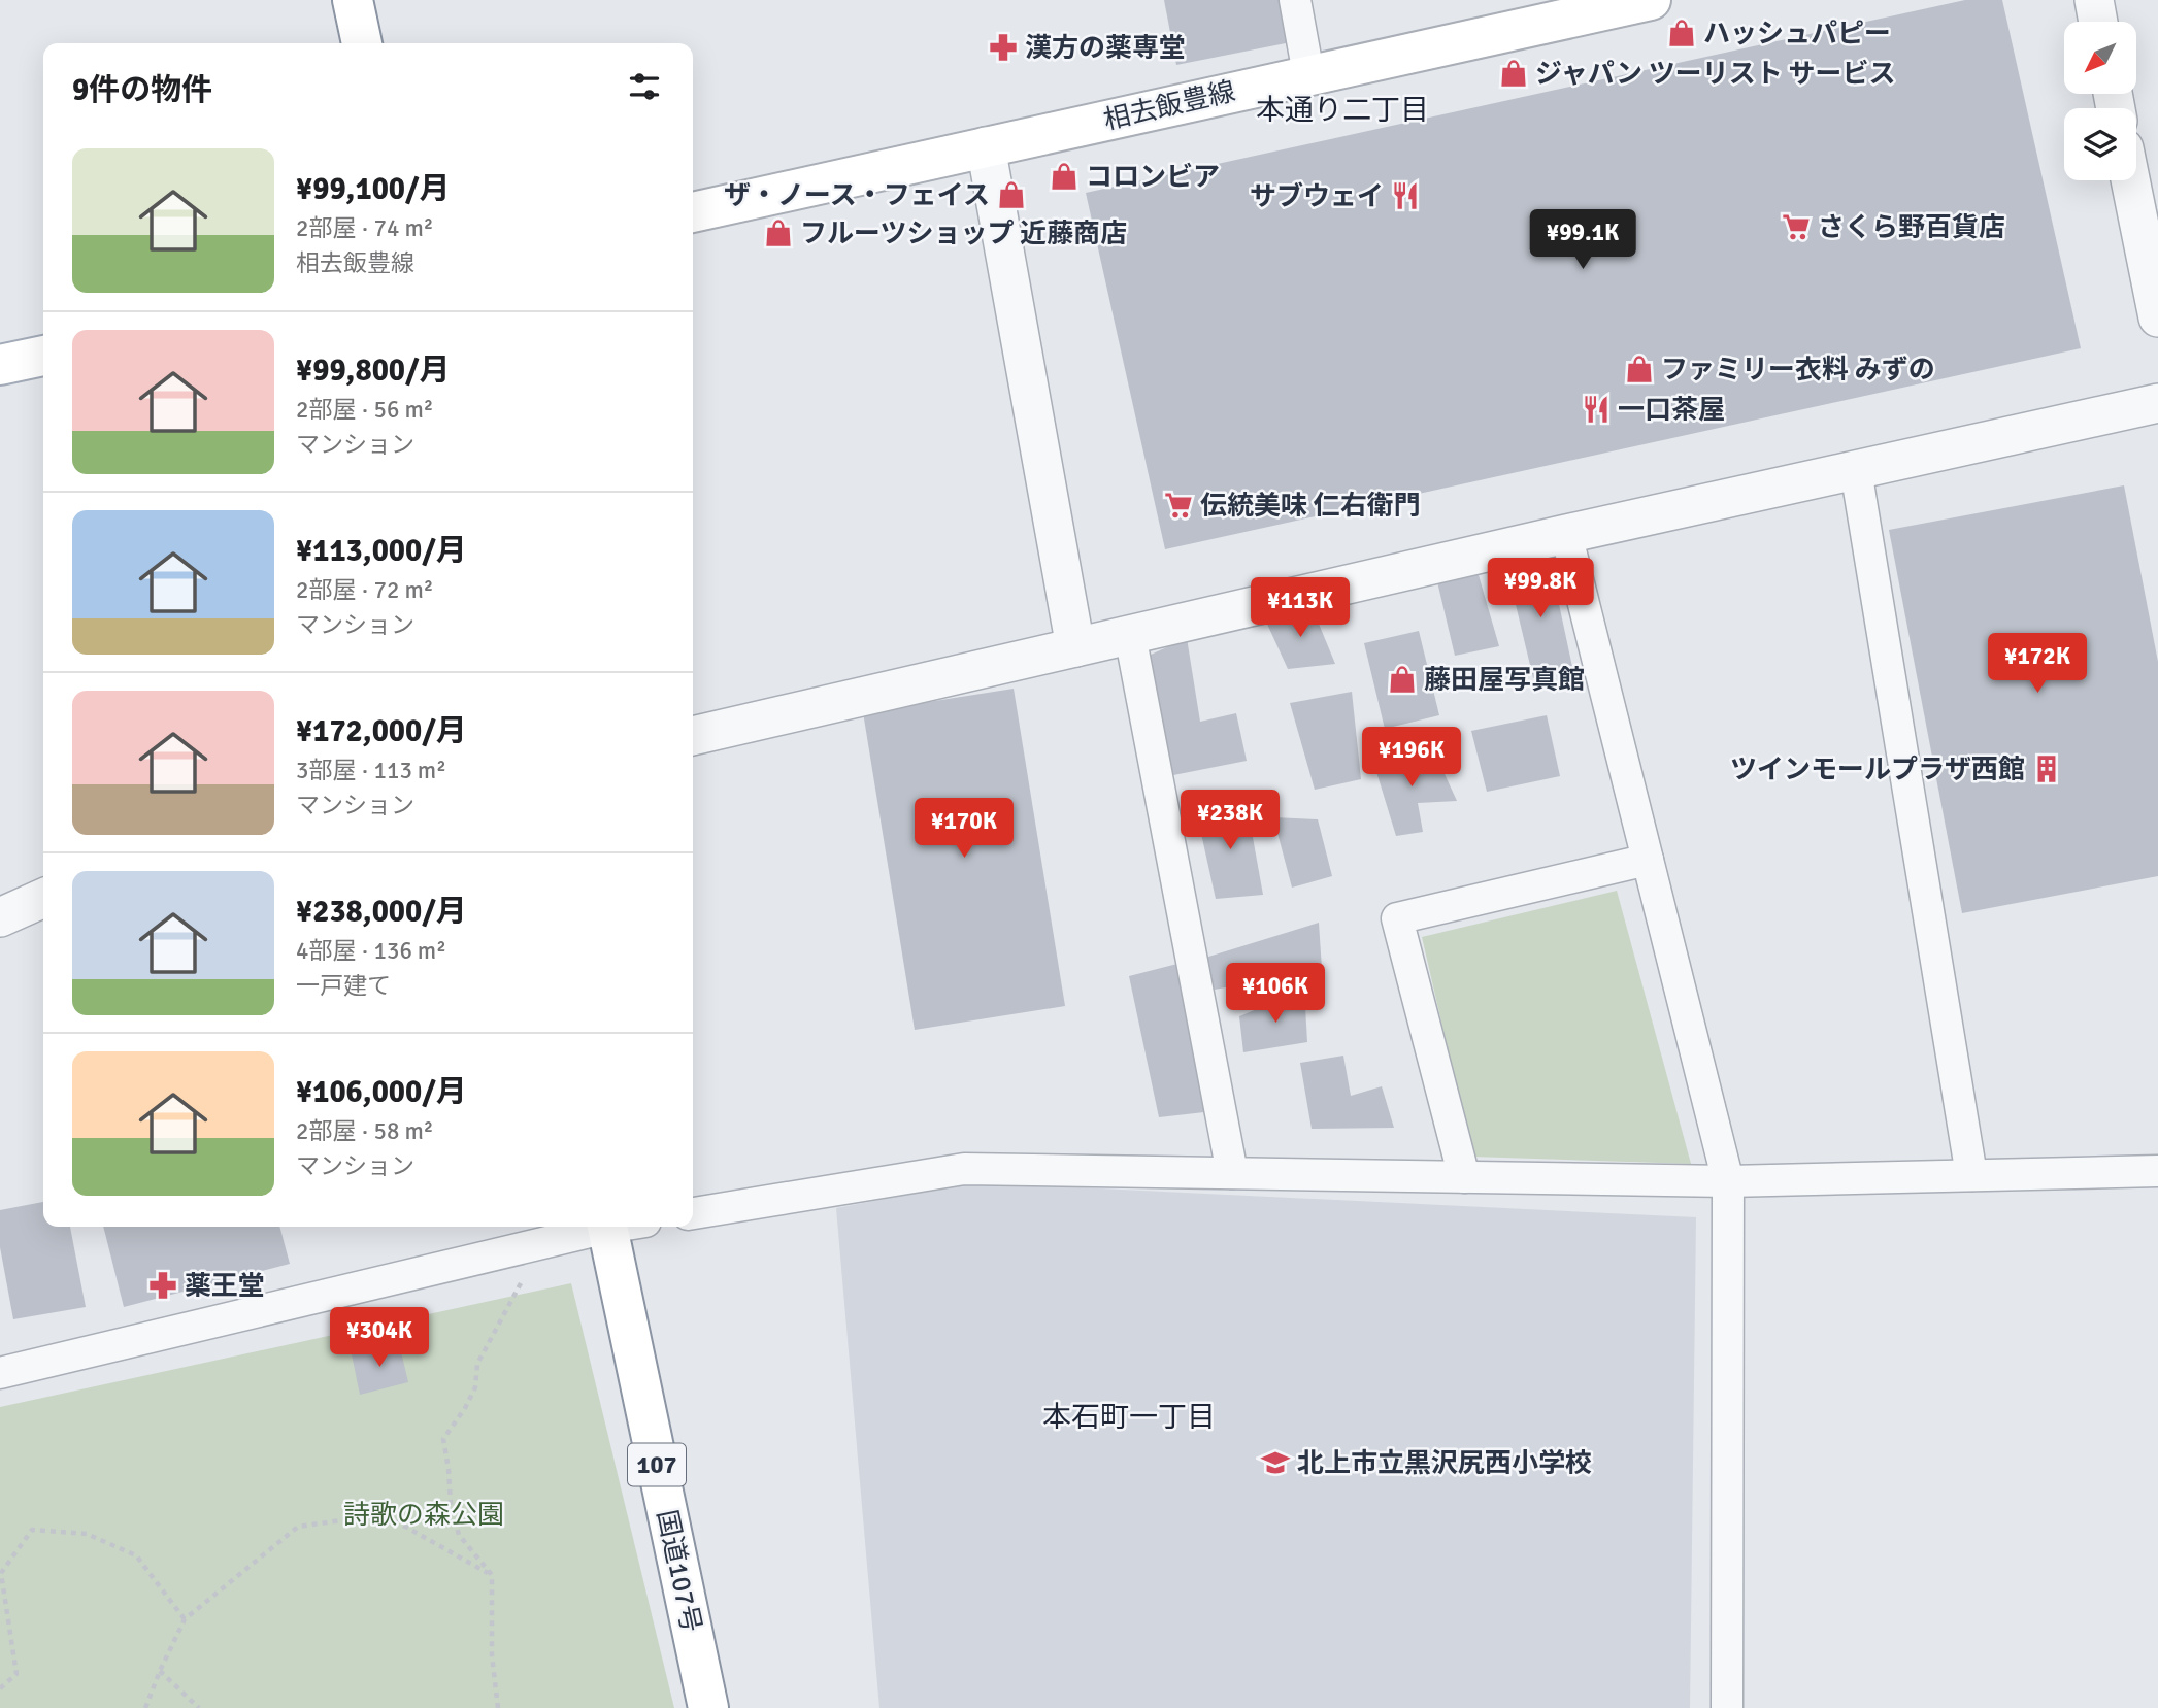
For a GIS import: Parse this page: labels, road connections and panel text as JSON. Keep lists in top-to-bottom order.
{
  "streets": {
    "main road": ["相去飯豊線", "107", "国道107号"]
  },
  "districts": ["本通り二丁目", "本石町一丁目"],
  "parks": ["詩歌の森公園"],
  "places": {
    "shop": [
      "ハッシュパピー",
      "ジャパン ツーリスト サービス",
      "コロンビア",
      "ザ・ノース・フェイス",
      "フルーツショップ 近藤商店",
      "ファミリー衣料 みずの",
      "藤田屋写真館"
    ],
    "pharmacy": ["漢方の薬専堂", "薬王堂"],
    "restaurant": ["サブウェイ", "一口茶屋"],
    "supermarket": ["さくら野百貨店", "伝統美味 仁右衛門"],
    "building": ["ツインモールプラザ西館"],
    "school or university": ["北上市立黒沢尻西小学校"]
  },
  "north": "bottom left",
  "page": {
    "heading": "9件の物件",
    "list": [
      {
        "name": "¥99,100/月",
        "note": "2部屋 · 74 m² · 相去飯豊線"
      },
      {
        "name": "¥99,800/月",
        "note": "2部屋 · 56 m² · マンション"
      },
      {
        "name": "¥113,000/月",
        "note": "2部屋 · 72 m² · マンション"
      },
      {
        "name": "¥172,000/月",
        "note": "3部屋 · 113 m² · マンション"
      },
      {
        "name": "¥238,000/月",
        "note": "4部屋 · 136 m² · 一戸建て"
      },
      {
        "name": "¥106,000/月",
        "note": "2部屋 · 58 m² · マンション"
      }
    ],
    "price": [
      "¥99.1K",
      "¥99.8K",
      "¥113K",
      "¥172K",
      "¥196K",
      "¥238K",
      "¥170K",
      "¥106K",
      "¥304K"
    ]
  }
}
